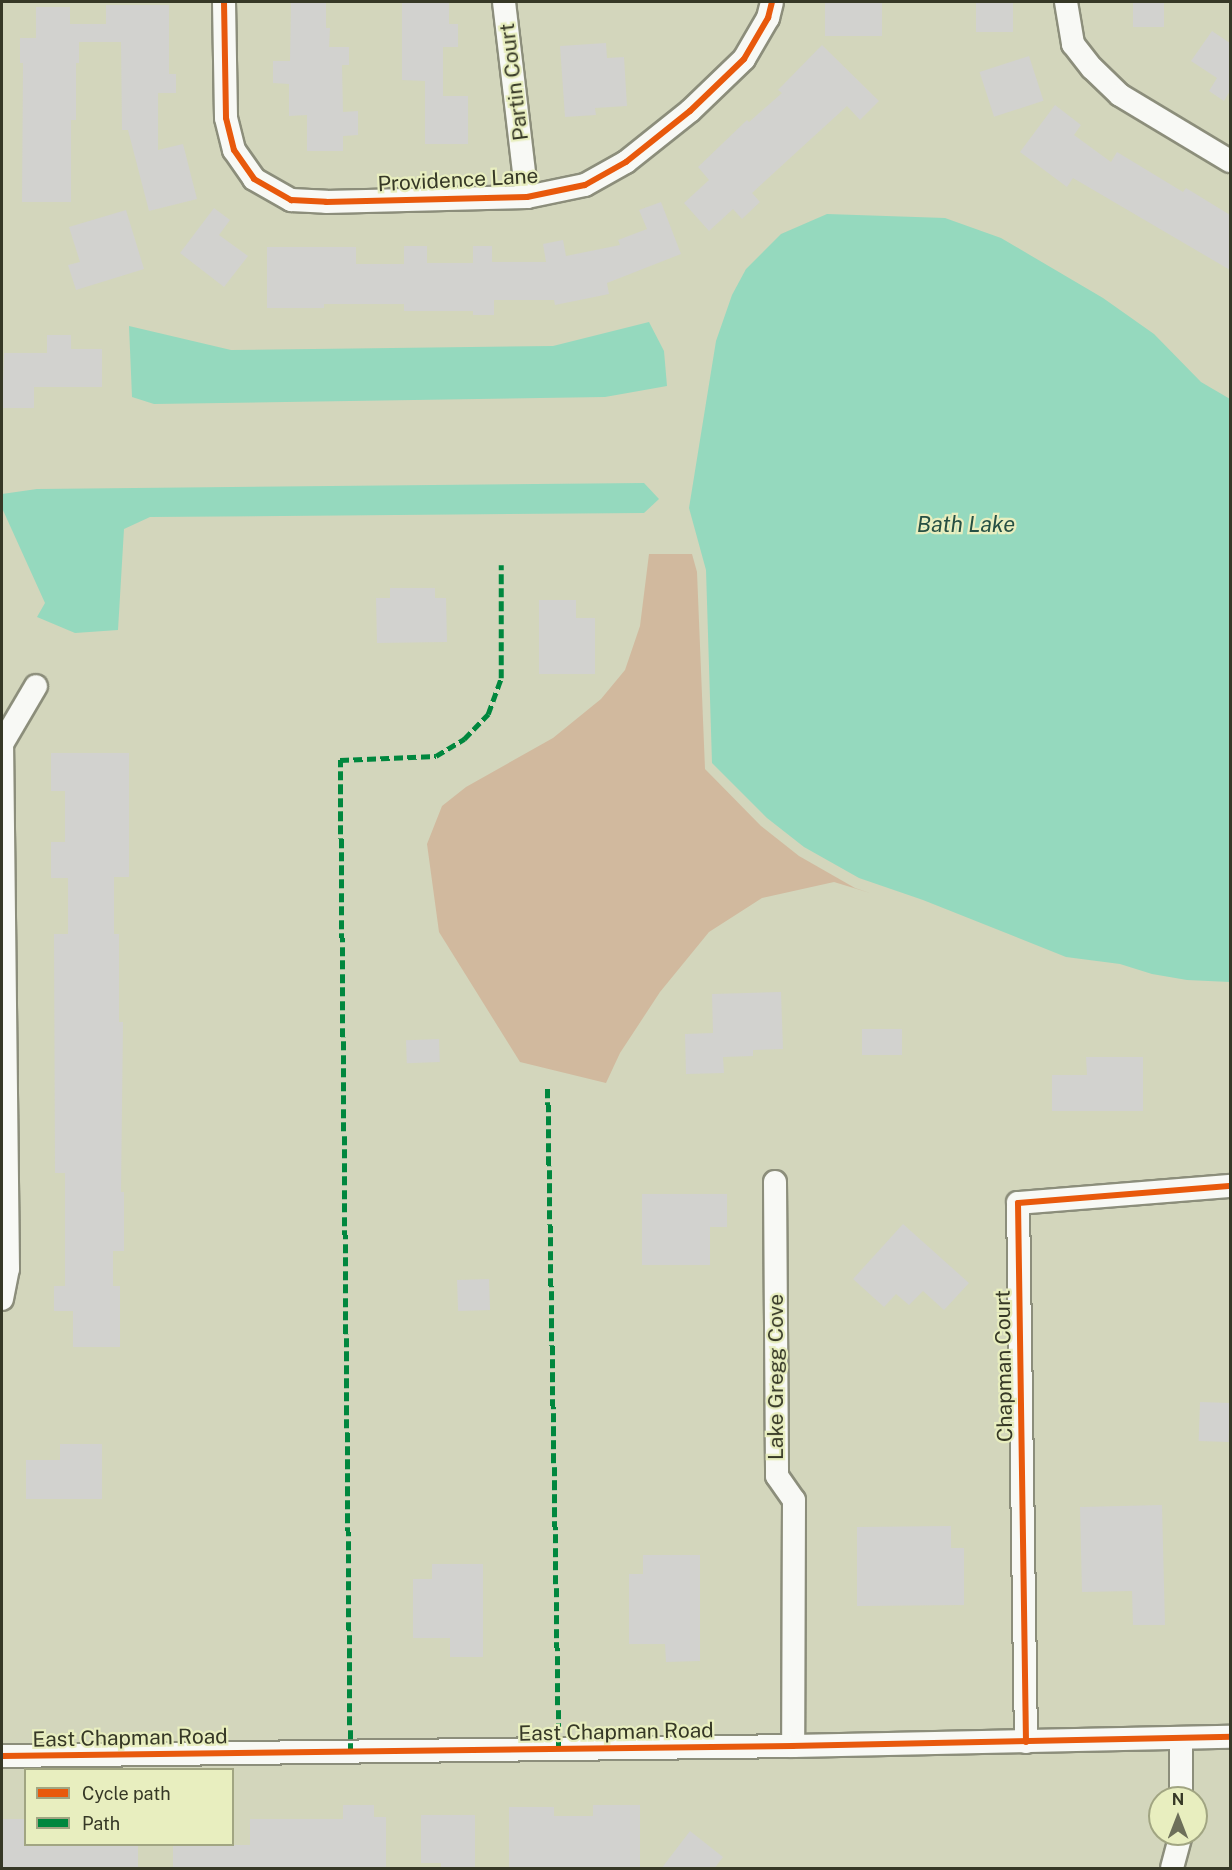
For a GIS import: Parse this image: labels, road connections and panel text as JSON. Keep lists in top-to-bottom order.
{
  "streets": {
    "street": [
      "Partin Court",
      "Providence Lane",
      "Chapman Court",
      "Lake Gregg Cove",
      "East Chapman Road"
    ]
  },
  "crossings": [
    ["Partin Court", "Providence Lane"],
    ["Chapman Court", "East Chapman Road"],
    ["Lake Gregg Cove", "East Chapman Road"]
  ],
  "water": ["Bath Lake"],
  "legend": ["Cycle path", "Path"],
  "north": "top"
}
